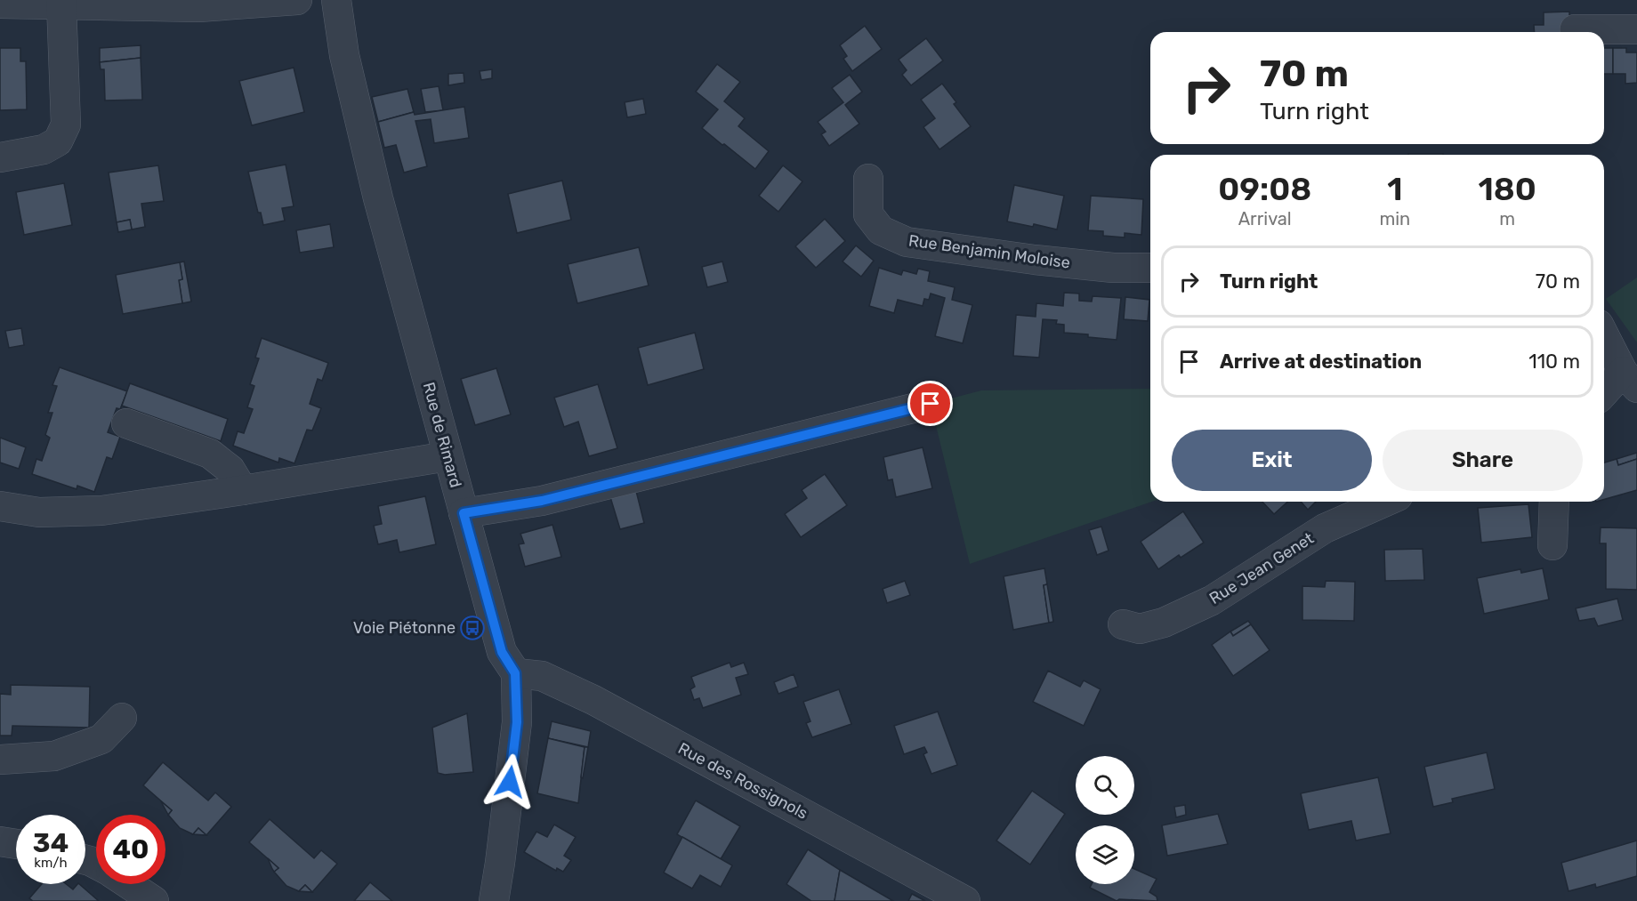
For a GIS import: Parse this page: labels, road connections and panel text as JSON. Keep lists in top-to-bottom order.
{
  "streets": {
    "street": [
      "Rue Benjamin Moloise",
      "Rue de Rimard",
      "Rue Jean Genet",
      "Rue des Rossignols"
    ]
  },
  "crossings": [
    ["Rue de Rimard", "Rue des Rossignols"]
  ],
  "places": {
    "bus stop": ["Voie Piétonne"]
  },
  "page": {
    "turn": ["70 m", "Turn right"],
    "eta": [
      "09:08",
      "Arrival",
      "1",
      "min",
      "180",
      "m"
    ],
    "list": [
      {
        "name": "Turn right",
        "value": "70 m"
      },
      {
        "name": "Arrive at destination",
        "value": "110 m"
      }
    ],
    "buttons": ["Exit", "Share"],
    "speed": "34 km/h",
    "limit": "40"
  }
}
